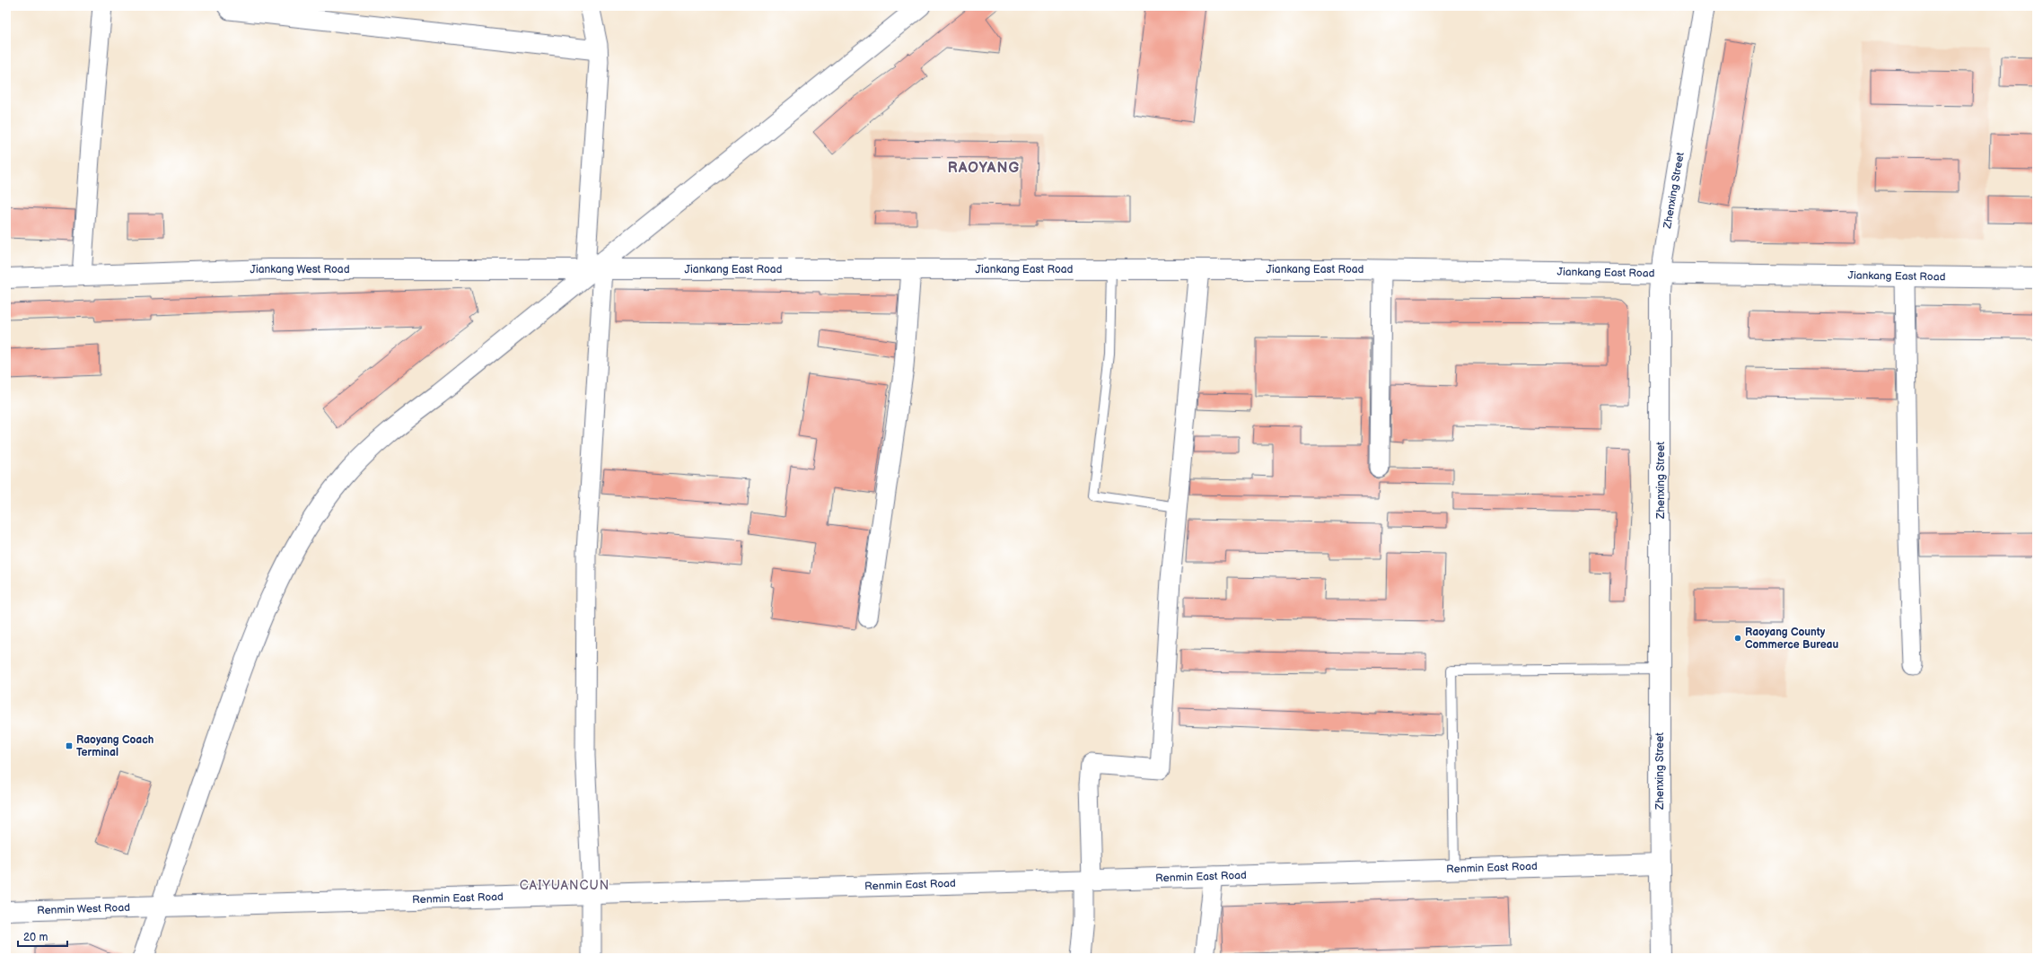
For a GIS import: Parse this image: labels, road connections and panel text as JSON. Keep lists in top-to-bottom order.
{
  "streets": {
    "street": [
      "Zhenxing Street",
      "Jiankang West Road",
      "Jiankang East Road",
      "Renmin East Road",
      "Renmin West Road"
    ]
  },
  "crossings": [
    ["Zhenxing Street", "Jiankang East Road"],
    ["Zhenxing Street", "Renmin East Road"],
    ["Jiankang West Road", "Jiankang East Road"],
    ["Renmin East Road", "Renmin West Road"]
  ],
  "districts": ["RAOYANG", "CAIYUANCUN"],
  "places": {
    "other": ["Raoyang County Commerce Bureau"],
    "transit": ["Raoyang Coach Terminal"]
  },
  "scale_bar": "20 m"
}
